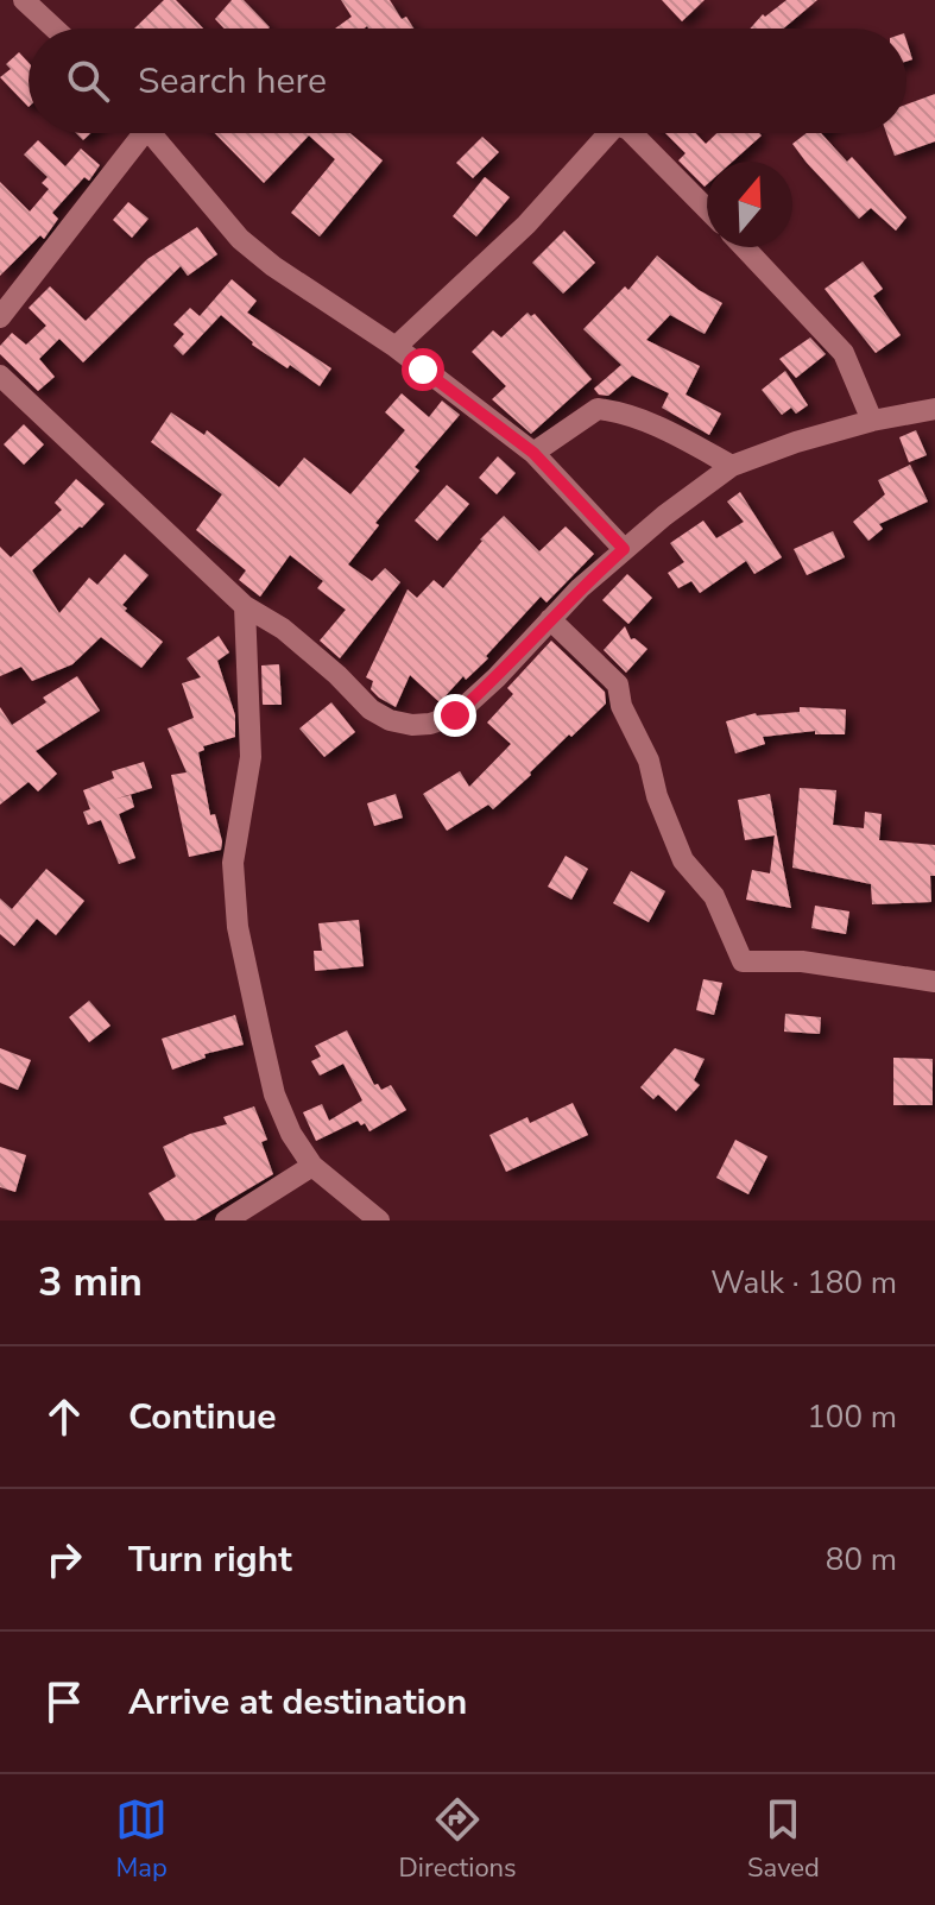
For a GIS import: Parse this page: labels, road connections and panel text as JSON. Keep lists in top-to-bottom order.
{
  "north": "top",
  "page": {
    "search": "Search here",
    "heading": ["3 min", "Walk · 180 m"],
    "list": [
      ["Continue", "100 m"],
      ["Turn right", "80 m"],
      "Arrive at destination"
    ],
    "nav": ["Map", "Directions", "Saved"]
  }
}
